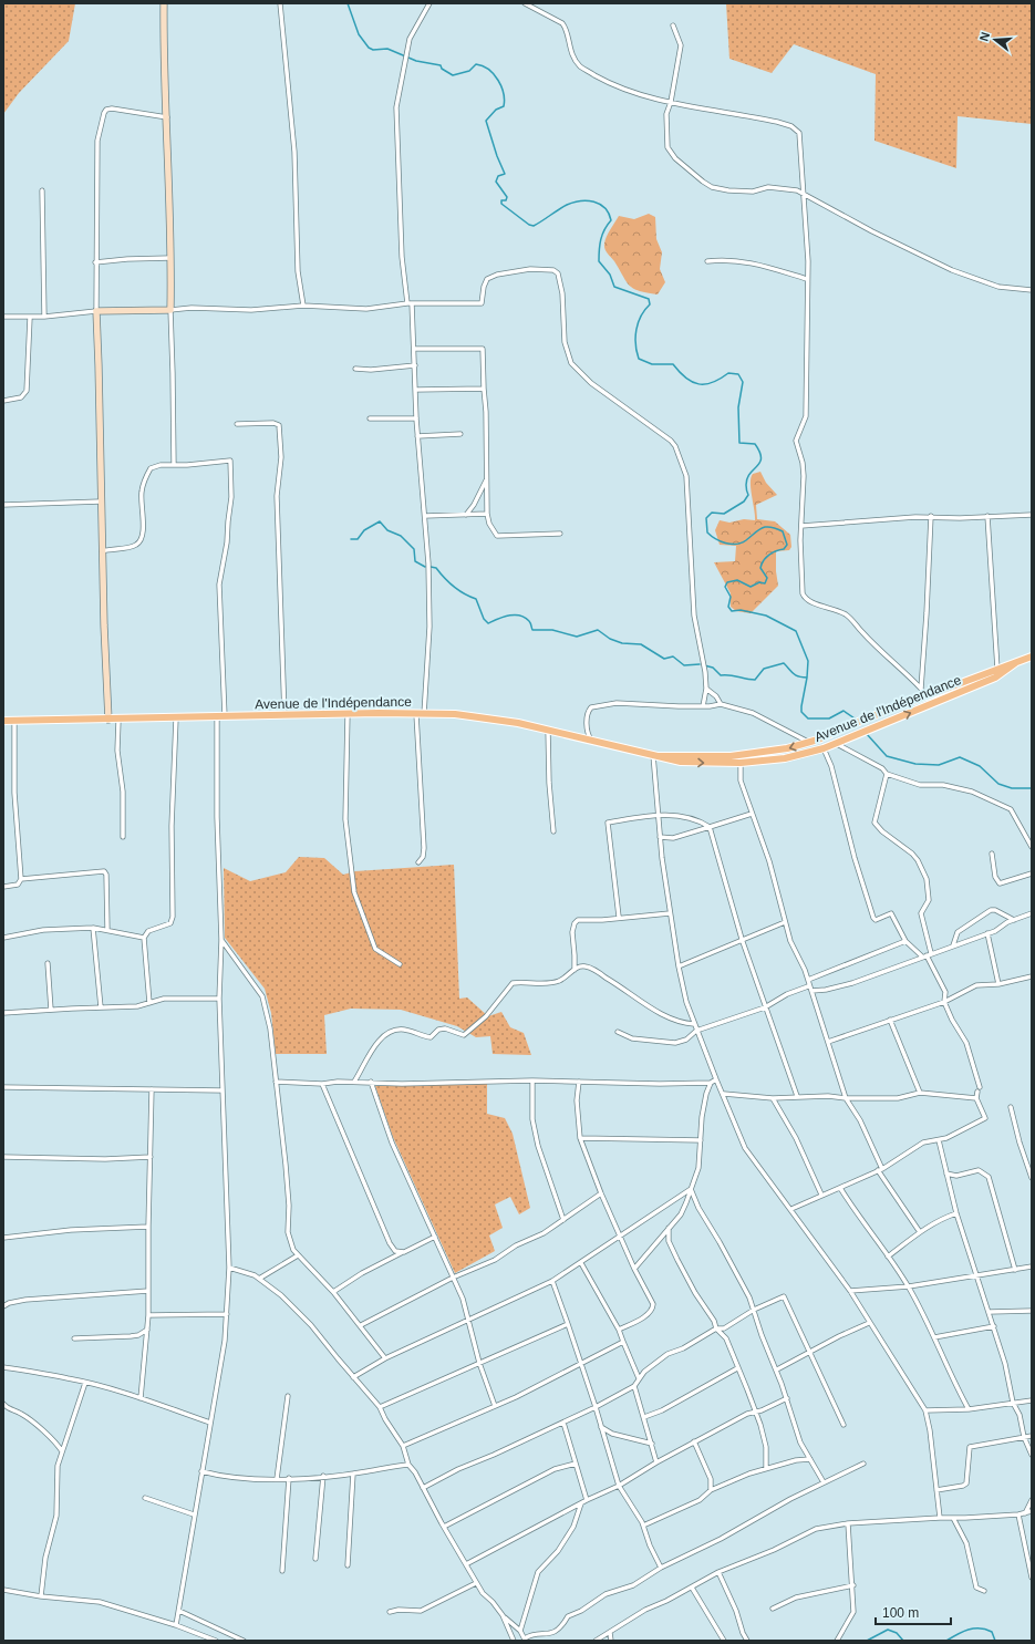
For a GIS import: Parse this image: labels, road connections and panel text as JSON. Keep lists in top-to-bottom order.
{
  "streets": {
    "main road": ["Avenue de l'Indépendance"]
  },
  "scale_bar": "100 m",
  "north": "left"
}
